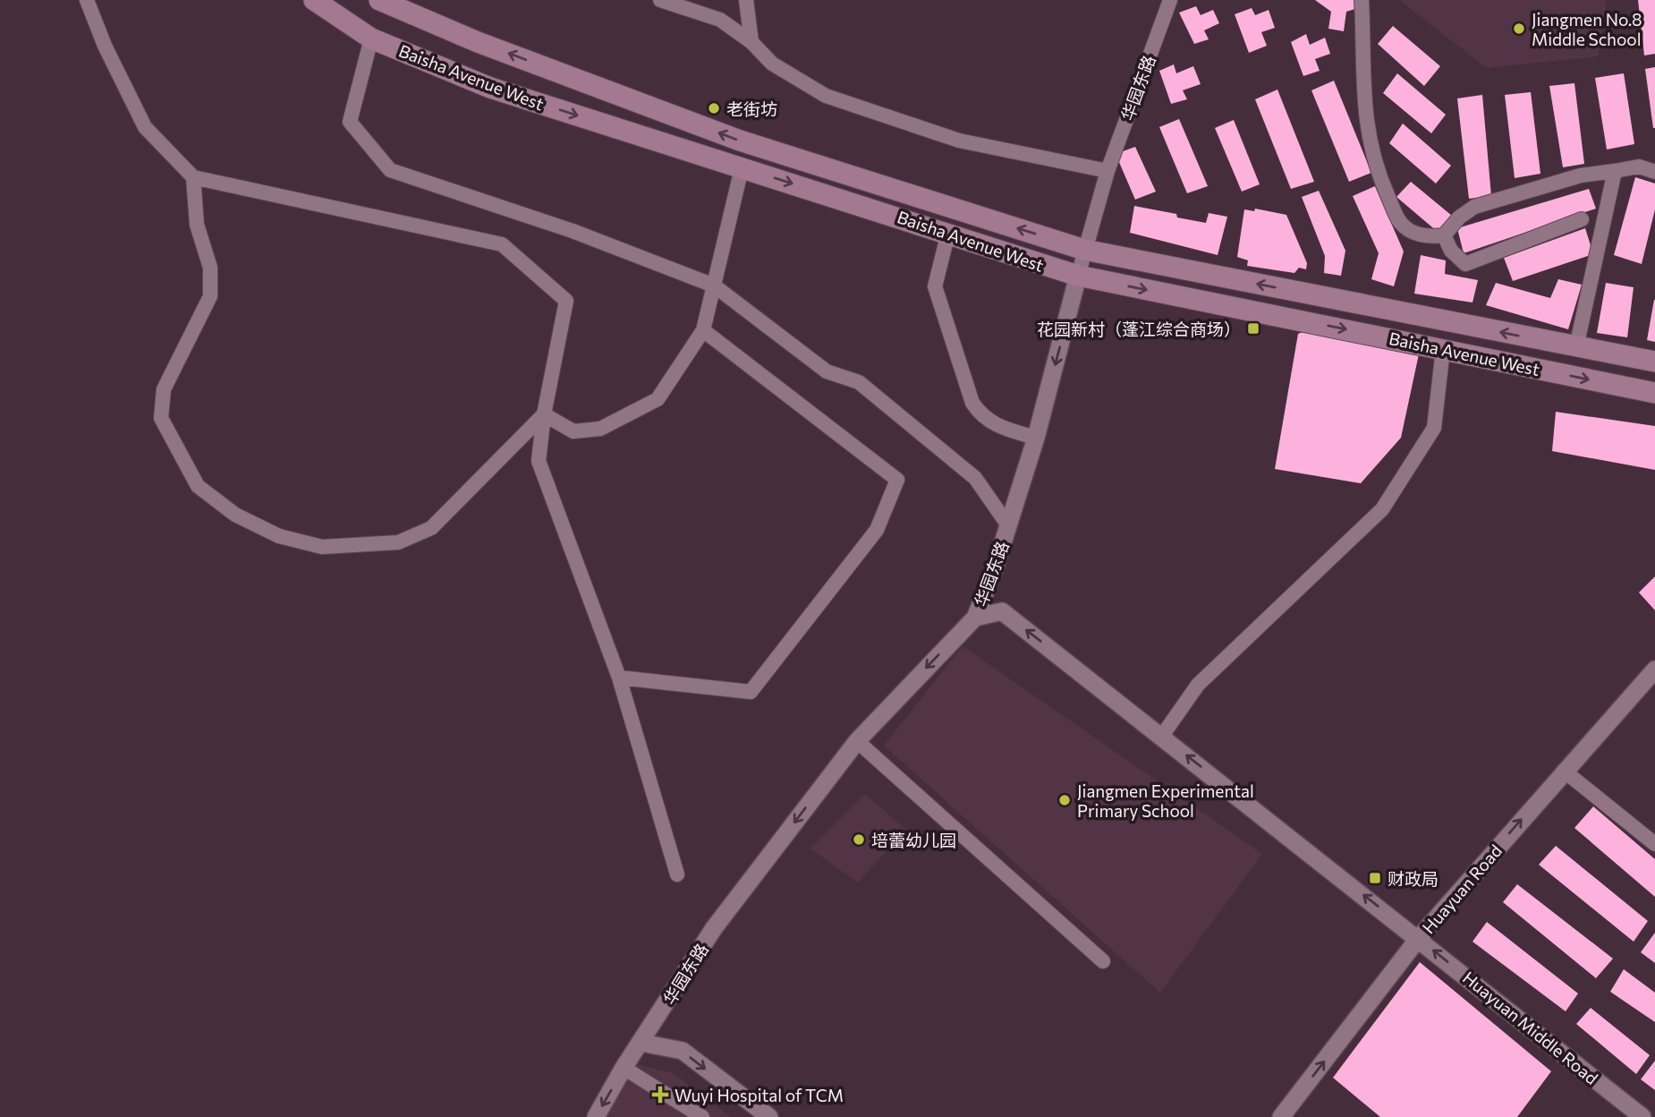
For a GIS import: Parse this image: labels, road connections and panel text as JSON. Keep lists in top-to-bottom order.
{
  "streets": {
    "main road": ["Baisha Avenue West"],
    "street": ["华园东路", "Huayuan Road", "Huayuan Middle Road"]
  },
  "crossings": [
    ["Baisha Avenue West", "华园东路"],
    ["华园东路", "Huayuan Middle Road"],
    ["Huayuan Road", "Huayuan Middle Road"]
  ],
  "one_way": ["华园东路", "Huayuan Road", "Huayuan Middle Road"],
  "places": {
    "other": [
      "Jiangmen No.8 Middle School",
      "老街坊",
      "Jiangmen Experimental Primary School",
      "培蕾幼儿园"
    ],
    "transit": ["花园新村（蓬江综合商场）", "财政局"],
    "health": ["Wuyi Hospital of TCM"]
  }
}
